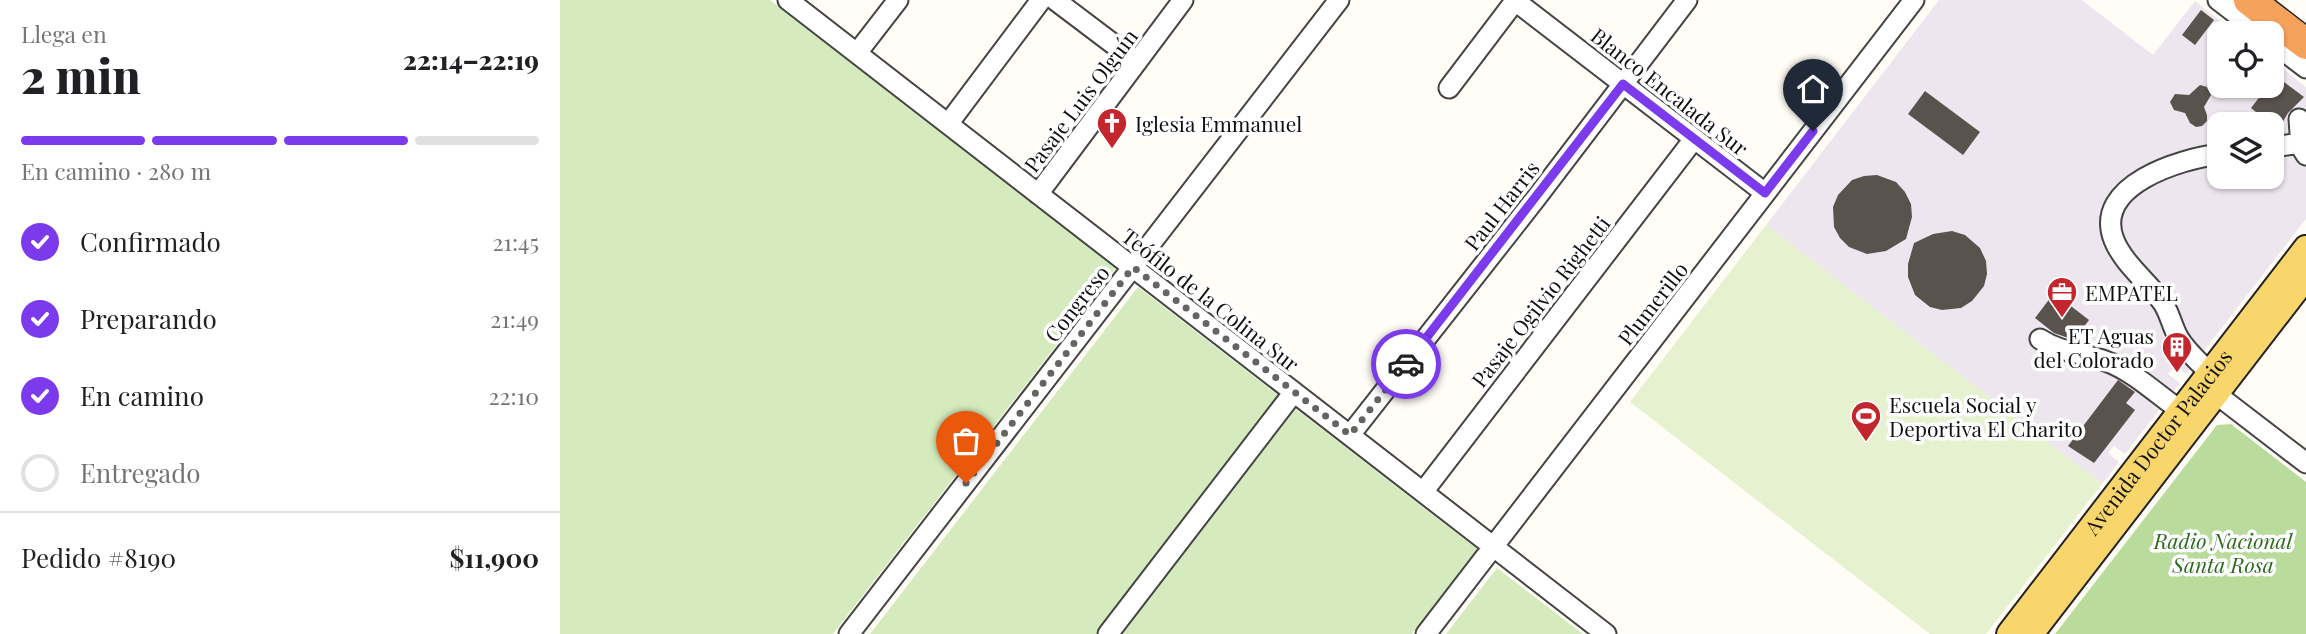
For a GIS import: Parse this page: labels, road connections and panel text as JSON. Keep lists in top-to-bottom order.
{
  "streets": {
    "main road": ["Avenida Doctor Palacios"],
    "street": [
      "Blanco Encalada Sur",
      "Pasaje Luis Olguín",
      "Paul Harris",
      "Teófilo de la Colina Sur",
      "Pasaje Ogilvio Righetti",
      "Congreso",
      "Plumerillo"
    ]
  },
  "crossings": [
    ["Blanco Encalada Sur", "Paul Harris"],
    ["Blanco Encalada Sur", "Pasaje Ogilvio Righetti"],
    ["Blanco Encalada Sur", "Plumerillo"],
    ["Pasaje Luis Olguín", "Teófilo de la Colina Sur"],
    ["Paul Harris", "Teófilo de la Colina Sur"],
    ["Teófilo de la Colina Sur", "Pasaje Ogilvio Righetti"],
    ["Teófilo de la Colina Sur", "Congreso"],
    ["Teófilo de la Colina Sur", "Plumerillo"]
  ],
  "parks": ["Radio Nacional Santa Rosa"],
  "places": {
    "church": ["Iglesia Emmanuel"],
    "office": ["EMPATEL"],
    "building": ["ET Aguas del Colorado"],
    "sports": ["Escuela Social y Deportiva El Charito"]
  },
  "page": {
    "heading": ["2 min", "Llega en", "22:14–22:19"],
    "panel": ["Pedido #8190", "$11,900"],
    "bar": "En camino · 280 m",
    "list": [
      ["Confirmado", "21:45"],
      ["Preparando", "21:49"],
      ["En camino", "22:10"],
      "Entregado"
    ]
  }
}
